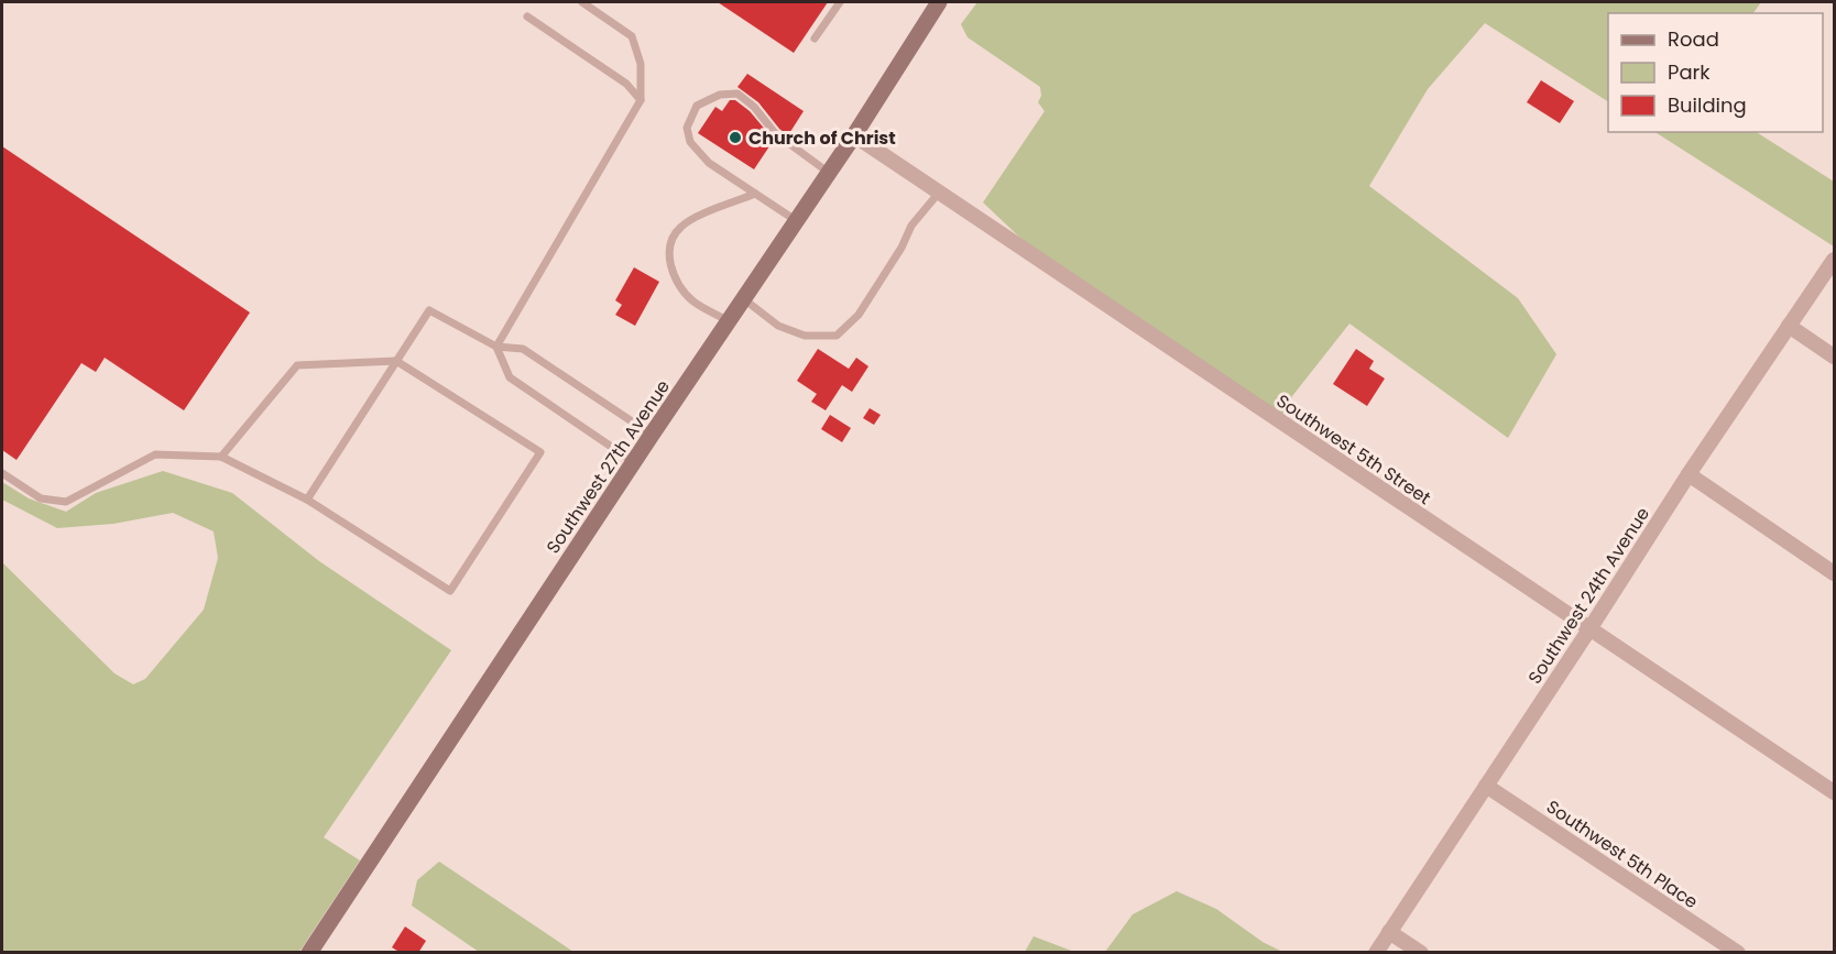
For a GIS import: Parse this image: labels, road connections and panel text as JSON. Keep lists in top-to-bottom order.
{
  "streets": {
    "main road": ["Southwest 27th Avenue"],
    "street": ["Southwest 5th Street", "Southwest 24th Avenue", "Southwest 5th Place"]
  },
  "crossings": [
    ["Southwest 5th Street", "Southwest 27th Avenue"],
    ["Southwest 5th Street", "Southwest 24th Avenue"],
    ["Southwest 24th Avenue", "Southwest 5th Place"]
  ],
  "places": ["Church of Christ"],
  "legend": ["Road", "Park", "Building"]
}
